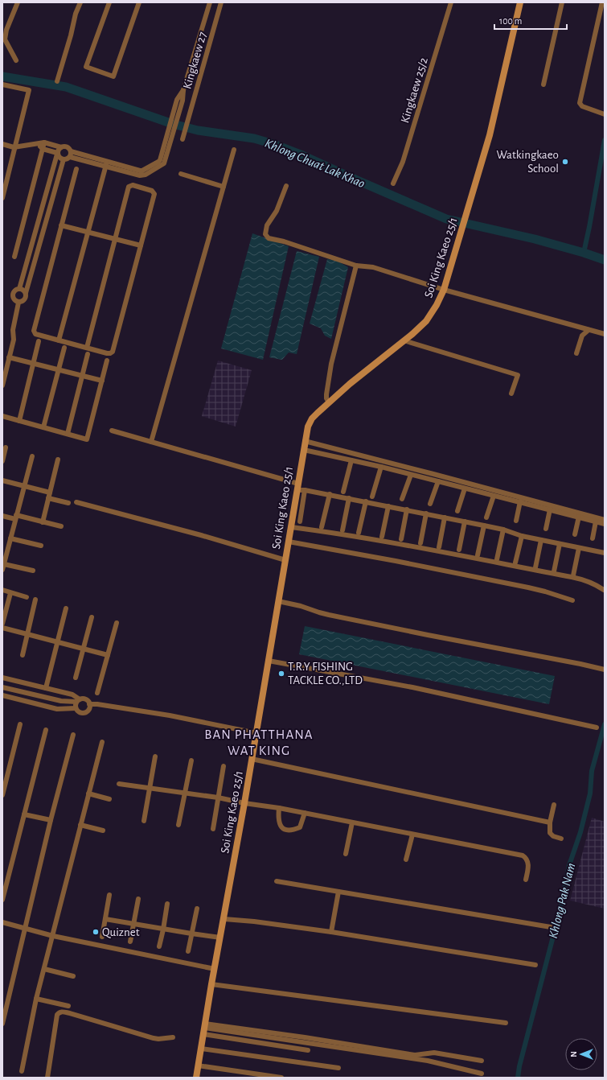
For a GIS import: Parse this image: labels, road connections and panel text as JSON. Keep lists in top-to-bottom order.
{
  "streets": {
    "street": ["Kingkaew 27", "Kingkaew 25/2", "Soi King Kaeo 25/1"]
  },
  "districts": ["BAN PHATTHANA WAT KING"],
  "water": ["Khlong Chuat Lak Khao", "Khlong Pak Nam"],
  "places": ["Watkingkaeo School", "T.R.Y FISHING TACKLE CO.,LTD", "Quiznet"],
  "scale_bar": "100 m",
  "north": "left"
}
